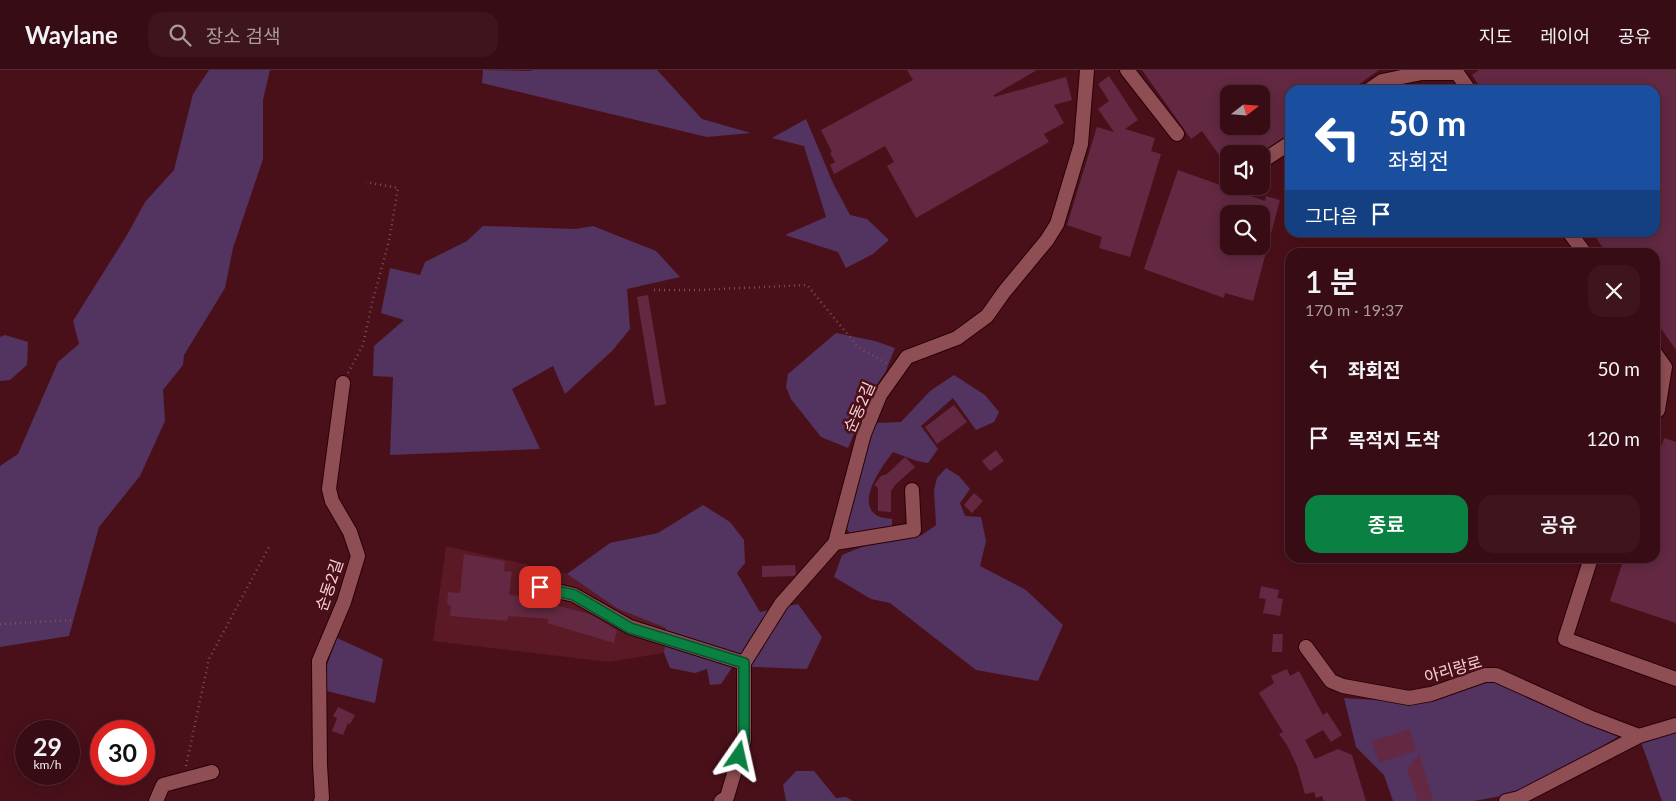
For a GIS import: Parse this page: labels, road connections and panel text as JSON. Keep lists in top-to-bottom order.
{
  "streets": {
    "street": ["순동2길", "아리랑로"]
  },
  "north": "right",
  "page": {
    "header": "Waylane",
    "search": "장소 검색",
    "nav": ["지도", "레이어", "공유"],
    "turn": ["50 m", "좌회전"],
    "then": "그다음",
    "heading": ["1 분", "170 m · 19:37"],
    "list": [
      {
        "name": "좌회전",
        "value": "50 m"
      },
      {
        "name": "목적지 도착",
        "value": "120 m"
      }
    ],
    "buttons": ["종료", "공유"],
    "speed": "29 km/h",
    "limit": "30"
  }
}
